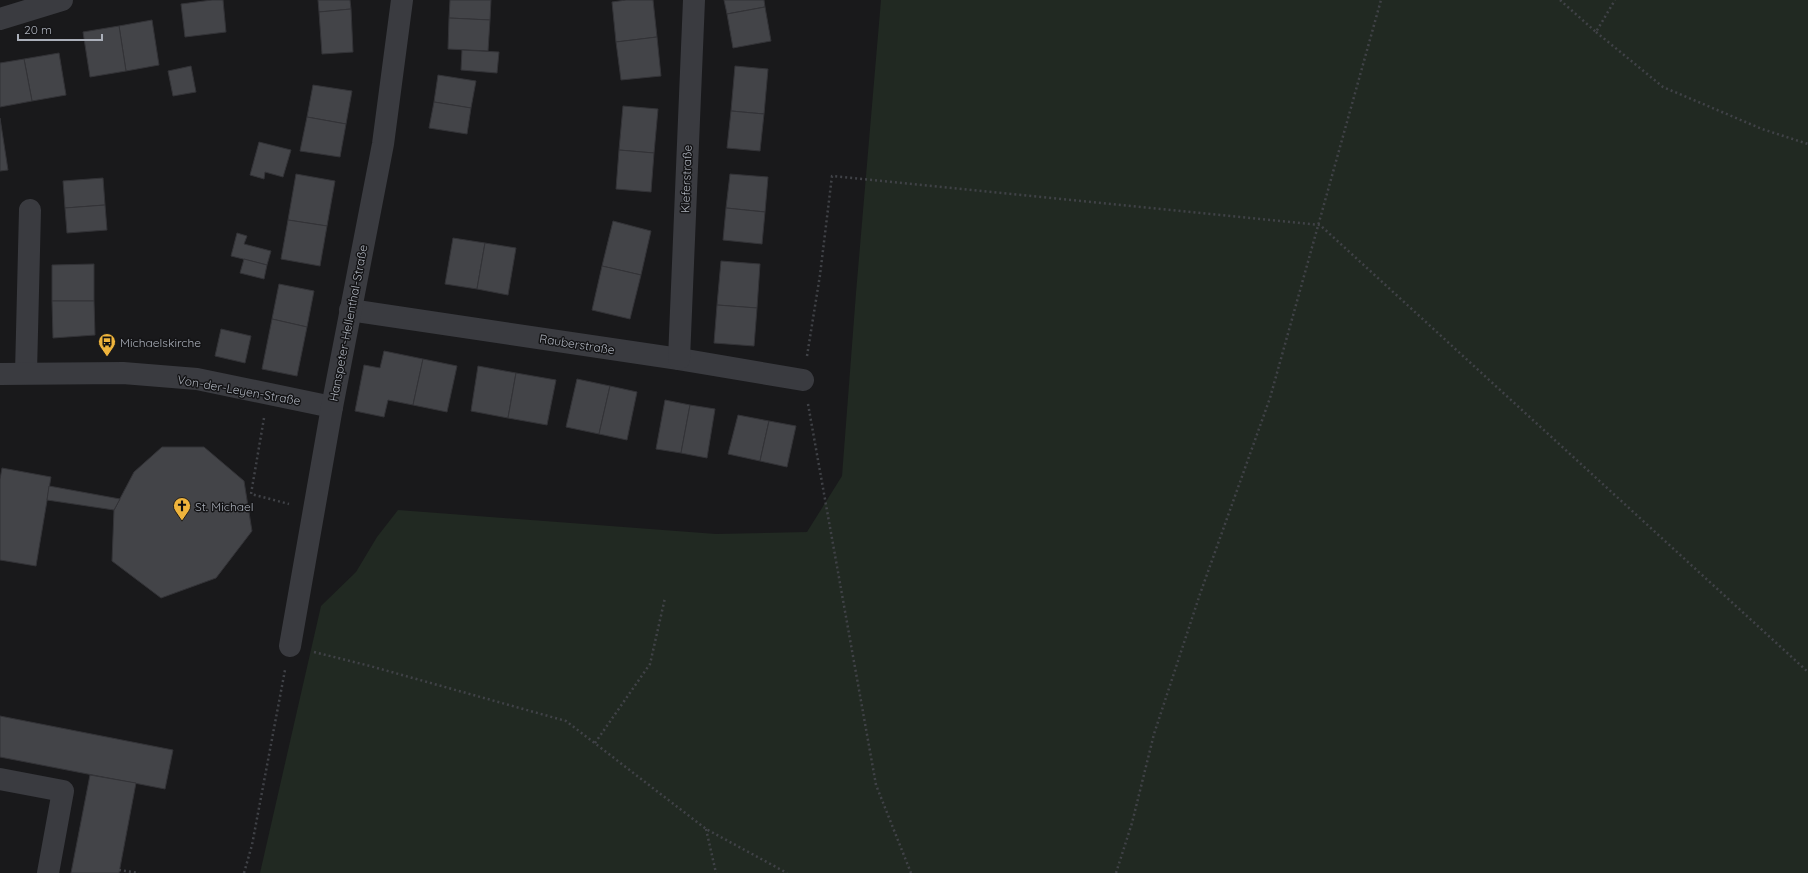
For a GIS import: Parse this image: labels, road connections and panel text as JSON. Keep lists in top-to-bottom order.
{
  "streets": {
    "street": [
      "Kieferstraße",
      "Hanspeter-Hellenthal-Straße",
      "Rauberstraße",
      "Von-der-Leyen-Straße"
    ]
  },
  "crossings": [
    ["Kieferstraße", "Rauberstraße"],
    ["Hanspeter-Hellenthal-Straße", "Rauberstraße"],
    ["Hanspeter-Hellenthal-Straße", "Von-der-Leyen-Straße"]
  ],
  "places": {
    "bus stop": ["Michaelskirche"],
    "church": ["St. Michael"]
  },
  "scale_bar": "20 m"
}
